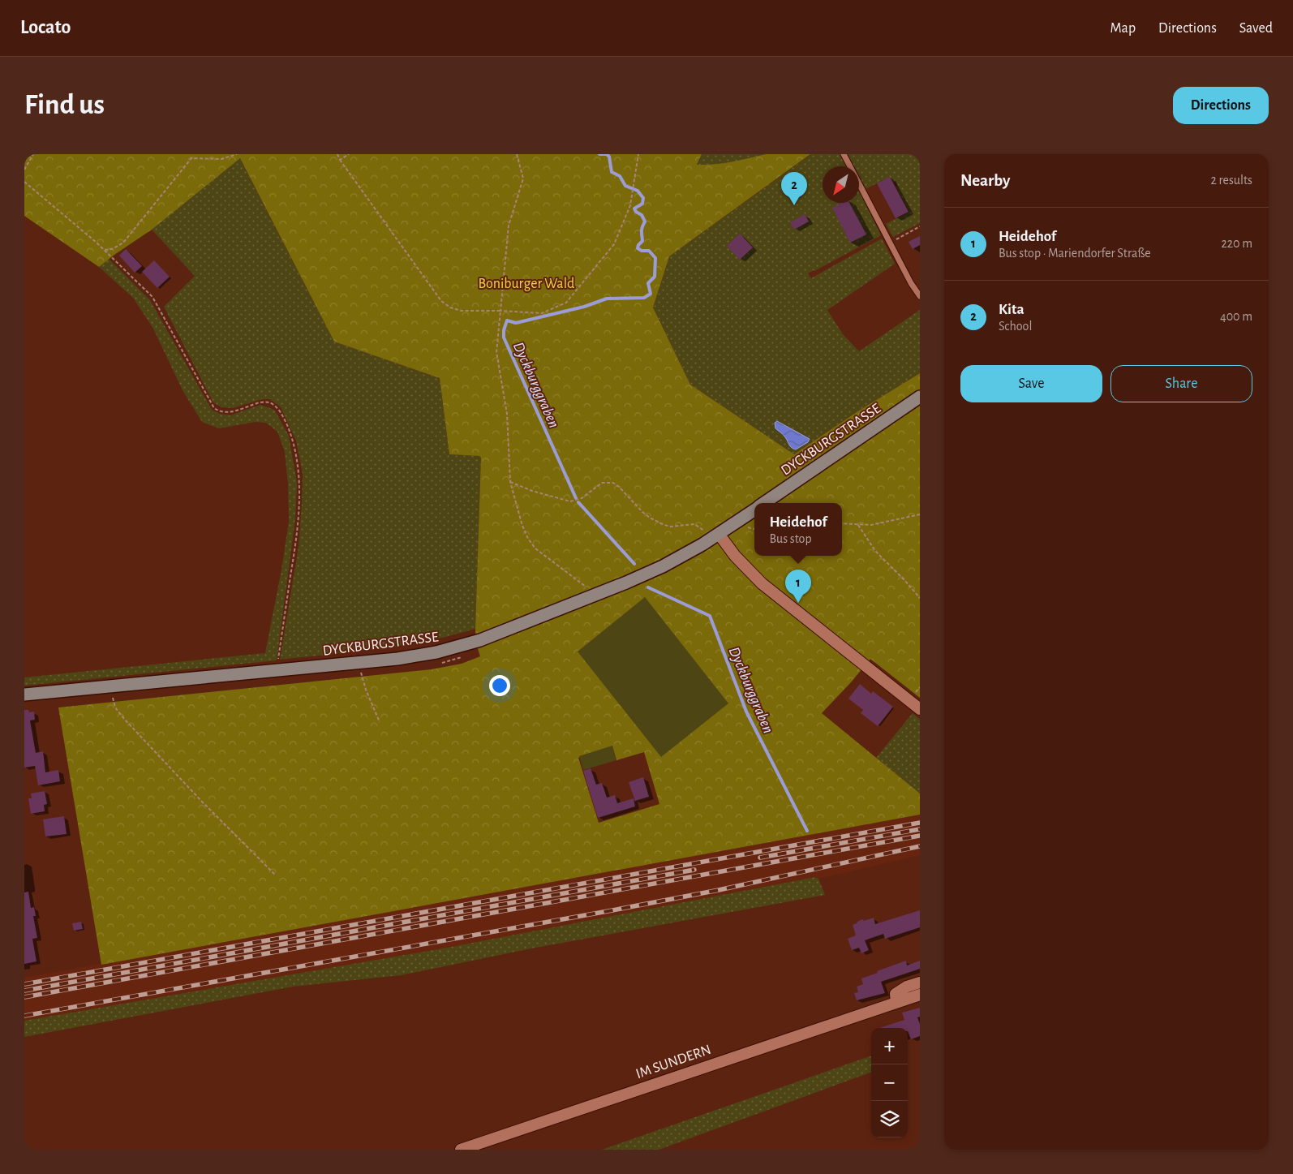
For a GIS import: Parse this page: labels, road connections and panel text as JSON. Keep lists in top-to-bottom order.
{
  "streets": {
    "street": ["DYCKBURGSTRASSE", "IM SUNDERN"]
  },
  "water": ["Dyckburggraben"],
  "parks": ["Boniburger Wald"],
  "north": "bottom left",
  "page": {
    "header": "Locato",
    "nav": ["Map", "Directions", "Saved"],
    "buttons": [
      "Directions",
      ["Save", "Share"]
    ],
    "title": "Find us",
    "heading": ["Nearby", "2 results"],
    "pins": ["2", "1"],
    "list": [
      {
        "mark": "1",
        "name": "Heidehof",
        "note": "Bus stop · Mariendorfer Straße",
        "value": "220 m"
      },
      {
        "mark": "2",
        "name": "Kita",
        "note": "School",
        "value": "400 m"
      }
    ],
    "popup": ["Heidehof", "Bus stop"],
    "map_buttons": ["+", "−"]
  }
}
